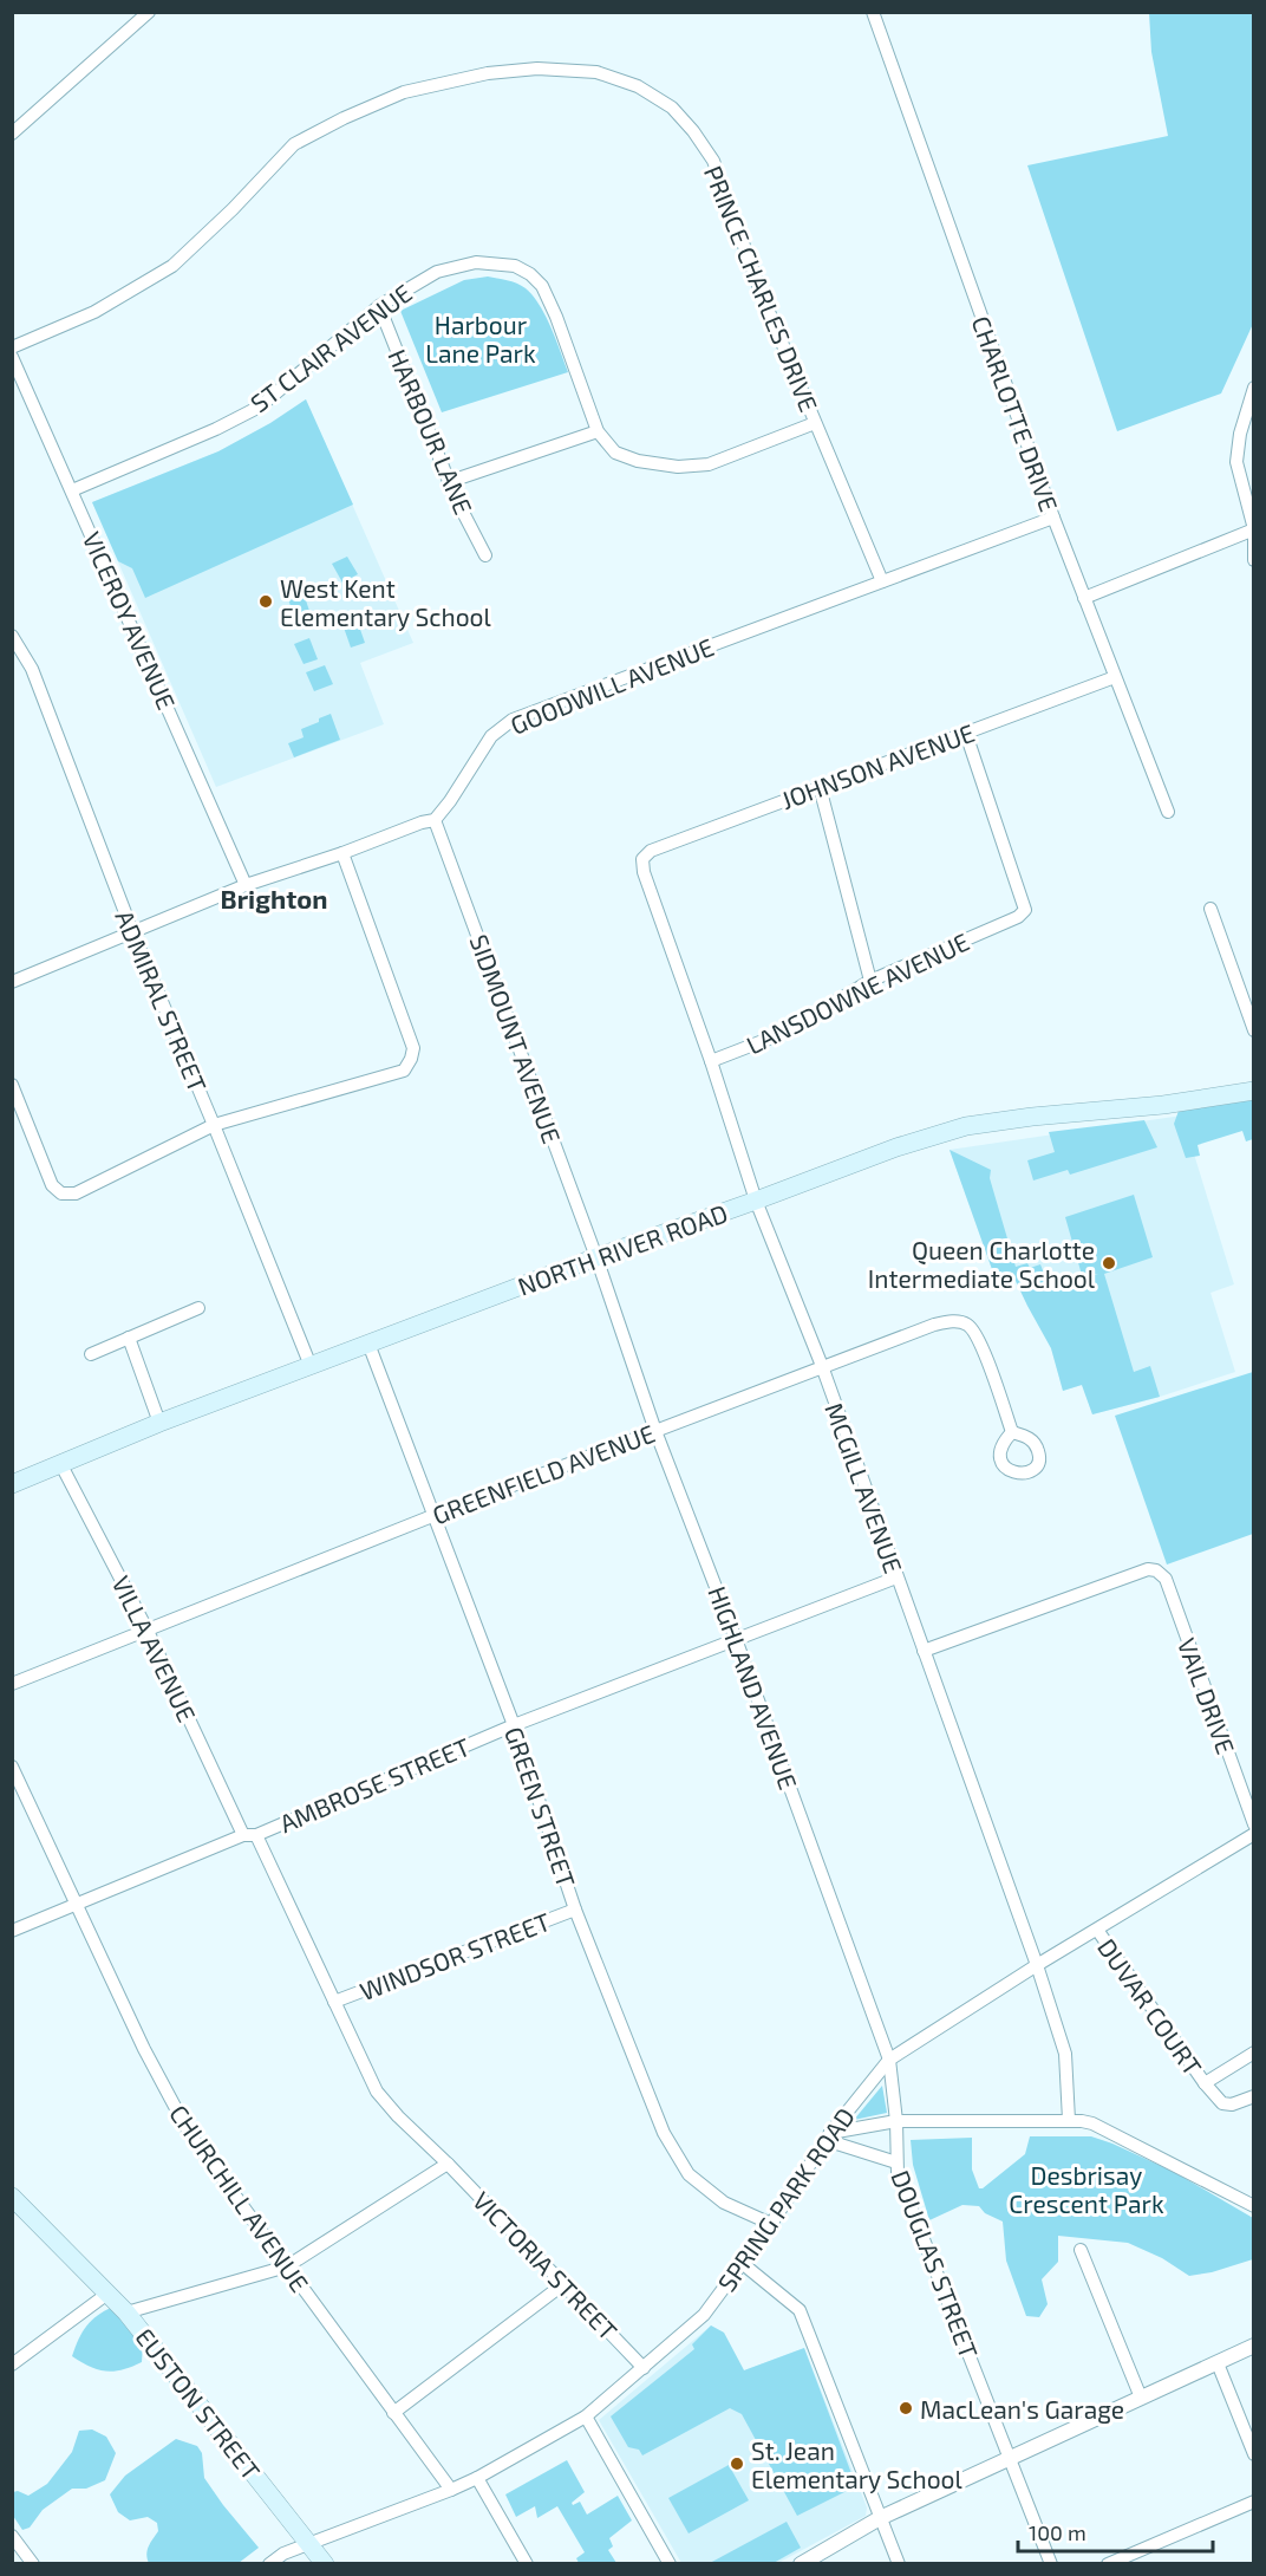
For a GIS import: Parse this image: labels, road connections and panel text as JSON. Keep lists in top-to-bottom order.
{
  "streets": {
    "main road": ["NORTH RIVER ROAD", "EUSTON STREET"],
    "street": [
      "PRINCE CHARLES DRIVE",
      "ST CLAIR AVENUE",
      "CHARLOTTE DRIVE",
      "HARBOUR LANE",
      "VICEROY AVENUE",
      "GOODWILL AVENUE",
      "JOHNSON AVENUE",
      "LANSDOWNE AVENUE",
      "ADMIRAL STREET",
      "SIDMOUNT AVENUE",
      "GREENFIELD AVENUE",
      "MCGILL AVENUE",
      "VILLA AVENUE",
      "HIGHLAND AVENUE",
      "VAIL DRIVE",
      "AMBROSE STREET",
      "GREEN STREET",
      "WINDSOR STREET",
      "DUVAR COURT",
      "CHURCHILL AVENUE",
      "SPRING PARK ROAD",
      "DOUGLAS STREET",
      "VICTORIA STREET"
    ]
  },
  "crossings": [
    ["PRINCE CHARLES DRIVE", "ST CLAIR AVENUE"],
    ["PRINCE CHARLES DRIVE", "GOODWILL AVENUE"],
    ["ST CLAIR AVENUE", "HARBOUR LANE"],
    ["ST CLAIR AVENUE", "VICEROY AVENUE"],
    ["CHARLOTTE DRIVE", "GOODWILL AVENUE"],
    ["CHARLOTTE DRIVE", "JOHNSON AVENUE"],
    ["GOODWILL AVENUE", "SIDMOUNT AVENUE"],
    ["JOHNSON AVENUE", "LANSDOWNE AVENUE"],
    ["JOHNSON AVENUE", "MCGILL AVENUE"],
    ["LANSDOWNE AVENUE", "MCGILL AVENUE"],
    ["ADMIRAL STREET", "NORTH RIVER ROAD"],
    ["SIDMOUNT AVENUE", "NORTH RIVER ROAD"],
    ["SIDMOUNT AVENUE", "HIGHLAND AVENUE"],
    ["NORTH RIVER ROAD", "MCGILL AVENUE"],
    ["NORTH RIVER ROAD", "VILLA AVENUE"],
    ["NORTH RIVER ROAD", "HIGHLAND AVENUE"],
    ["NORTH RIVER ROAD", "GREEN STREET"],
    ["GREENFIELD AVENUE", "MCGILL AVENUE"],
    ["GREENFIELD AVENUE", "VILLA AVENUE"],
    ["GREENFIELD AVENUE", "HIGHLAND AVENUE"],
    ["GREENFIELD AVENUE", "GREEN STREET"],
    ["MCGILL AVENUE", "VAIL DRIVE"],
    ["MCGILL AVENUE", "AMBROSE STREET"],
    ["MCGILL AVENUE", "SPRING PARK ROAD"],
    ["VILLA AVENUE", "AMBROSE STREET"],
    ["VILLA AVENUE", "WINDSOR STREET"],
    ["VILLA AVENUE", "VICTORIA STREET"],
    ["HIGHLAND AVENUE", "AMBROSE STREET"],
    ["HIGHLAND AVENUE", "SPRING PARK ROAD"],
    ["HIGHLAND AVENUE", "DOUGLAS STREET"],
    ["AMBROSE STREET", "GREEN STREET"],
    ["AMBROSE STREET", "CHURCHILL AVENUE"],
    ["GREEN STREET", "WINDSOR STREET"],
    ["GREEN STREET", "SPRING PARK ROAD"],
    ["DUVAR COURT", "SPRING PARK ROAD"],
    ["CHURCHILL AVENUE", "SPRING PARK ROAD"],
    ["SPRING PARK ROAD", "VICTORIA STREET"],
    ["SPRING PARK ROAD", "EUSTON STREET"]
  ],
  "districts": ["Brighton"],
  "parks": ["Harbour Lane Park", "Desbrisay Crescent Park"],
  "places": [
    "West Kent Elementary School",
    "Queen Charlotte Intermediate School",
    "MacLean's Garage",
    "St. Jean Elementary School"
  ],
  "scale_bar": "100 m"
}
